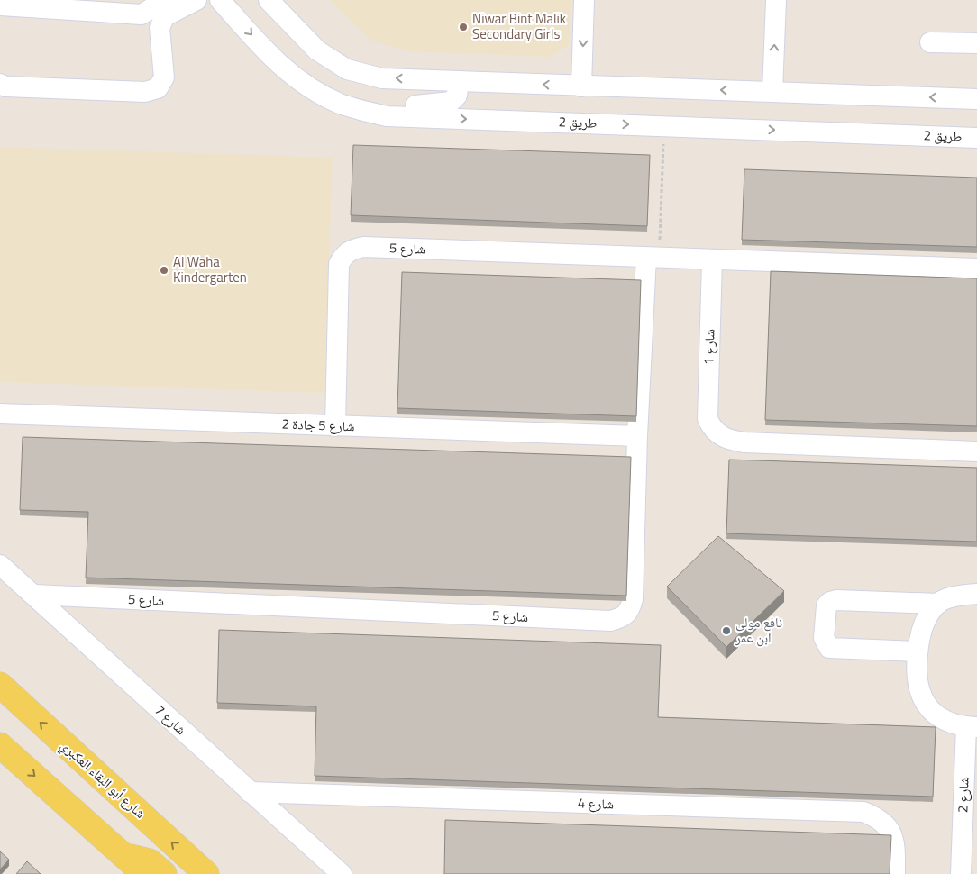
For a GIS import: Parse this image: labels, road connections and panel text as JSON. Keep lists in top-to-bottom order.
{
  "streets": {
    "main road": ["شارع أبو البقاء العكبري"],
    "street": [
      "طريق 2",
      "شارع 5",
      "شارع 1",
      "شارع 5 جادة 2",
      "شارع 7",
      "شارع 2",
      "شارع 4"
    ]
  },
  "crossings": [
    ["شارع 5", "شارع 1"],
    ["شارع 5", "شارع 5 جادة 2"],
    ["شارع 5", "شارع 7"],
    ["شارع 7", "شارع 4"]
  ],
  "places": ["Niwar Bint Malik Secondary Girls", "Al Waha Kindergarten", "نافع مولى ابن عمر"]
}
